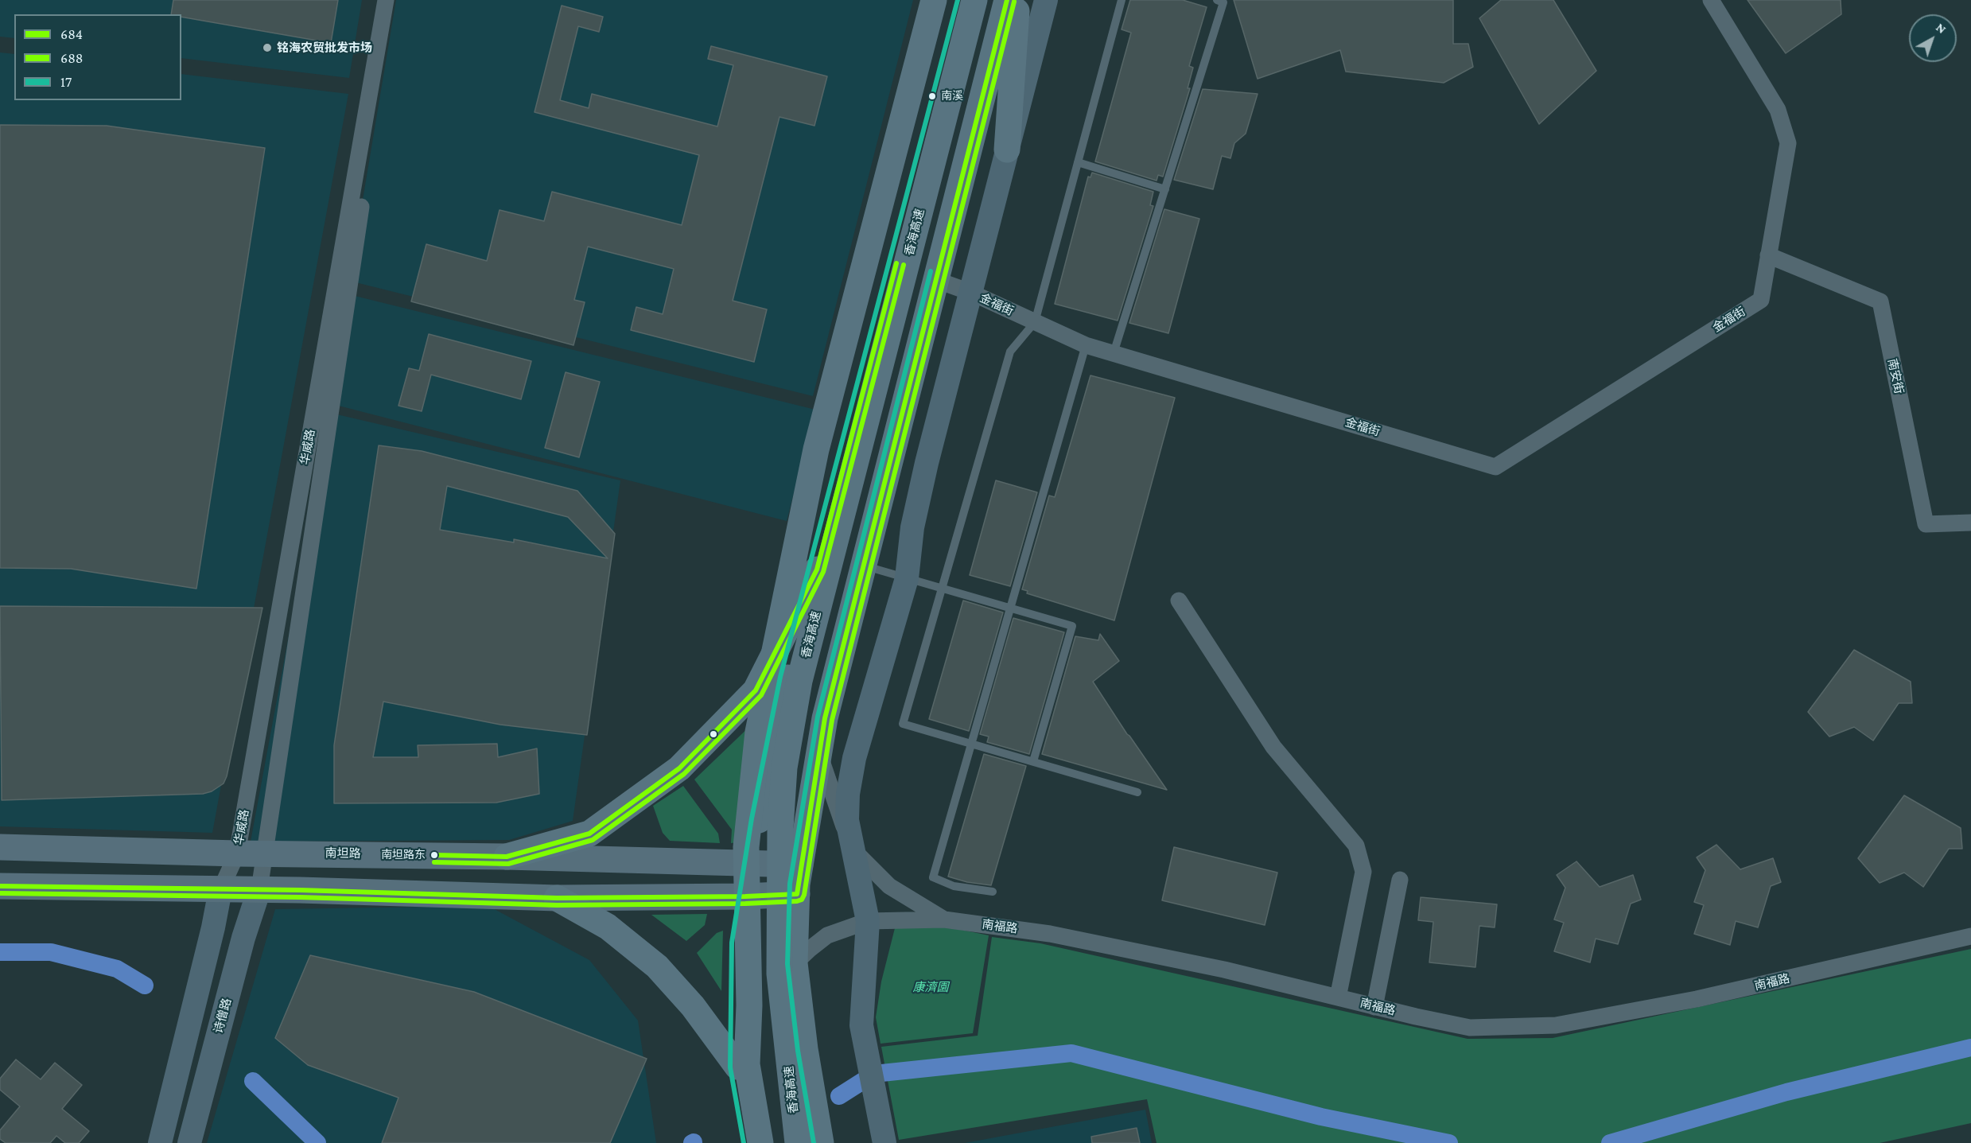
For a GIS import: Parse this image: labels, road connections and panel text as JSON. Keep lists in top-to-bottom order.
{
  "streets": {
    "highway": ["香海高速"],
    "main road": ["南坦路"],
    "street": [
      "金福街",
      "南安街",
      "华威路",
      "南福路",
      "诗僧路"
    ]
  },
  "crossings": [
    ["金福街", "南安街"],
    ["华威路", "南坦路"]
  ],
  "parks": ["康濟園"],
  "places": ["铭海农贸批发市场", "南溪", "南坦路东"],
  "lines": ["transit line 684", "transit line 17", "transit line 688"],
  "legend": ["684", "688", "17"],
  "north": "top right"
}
